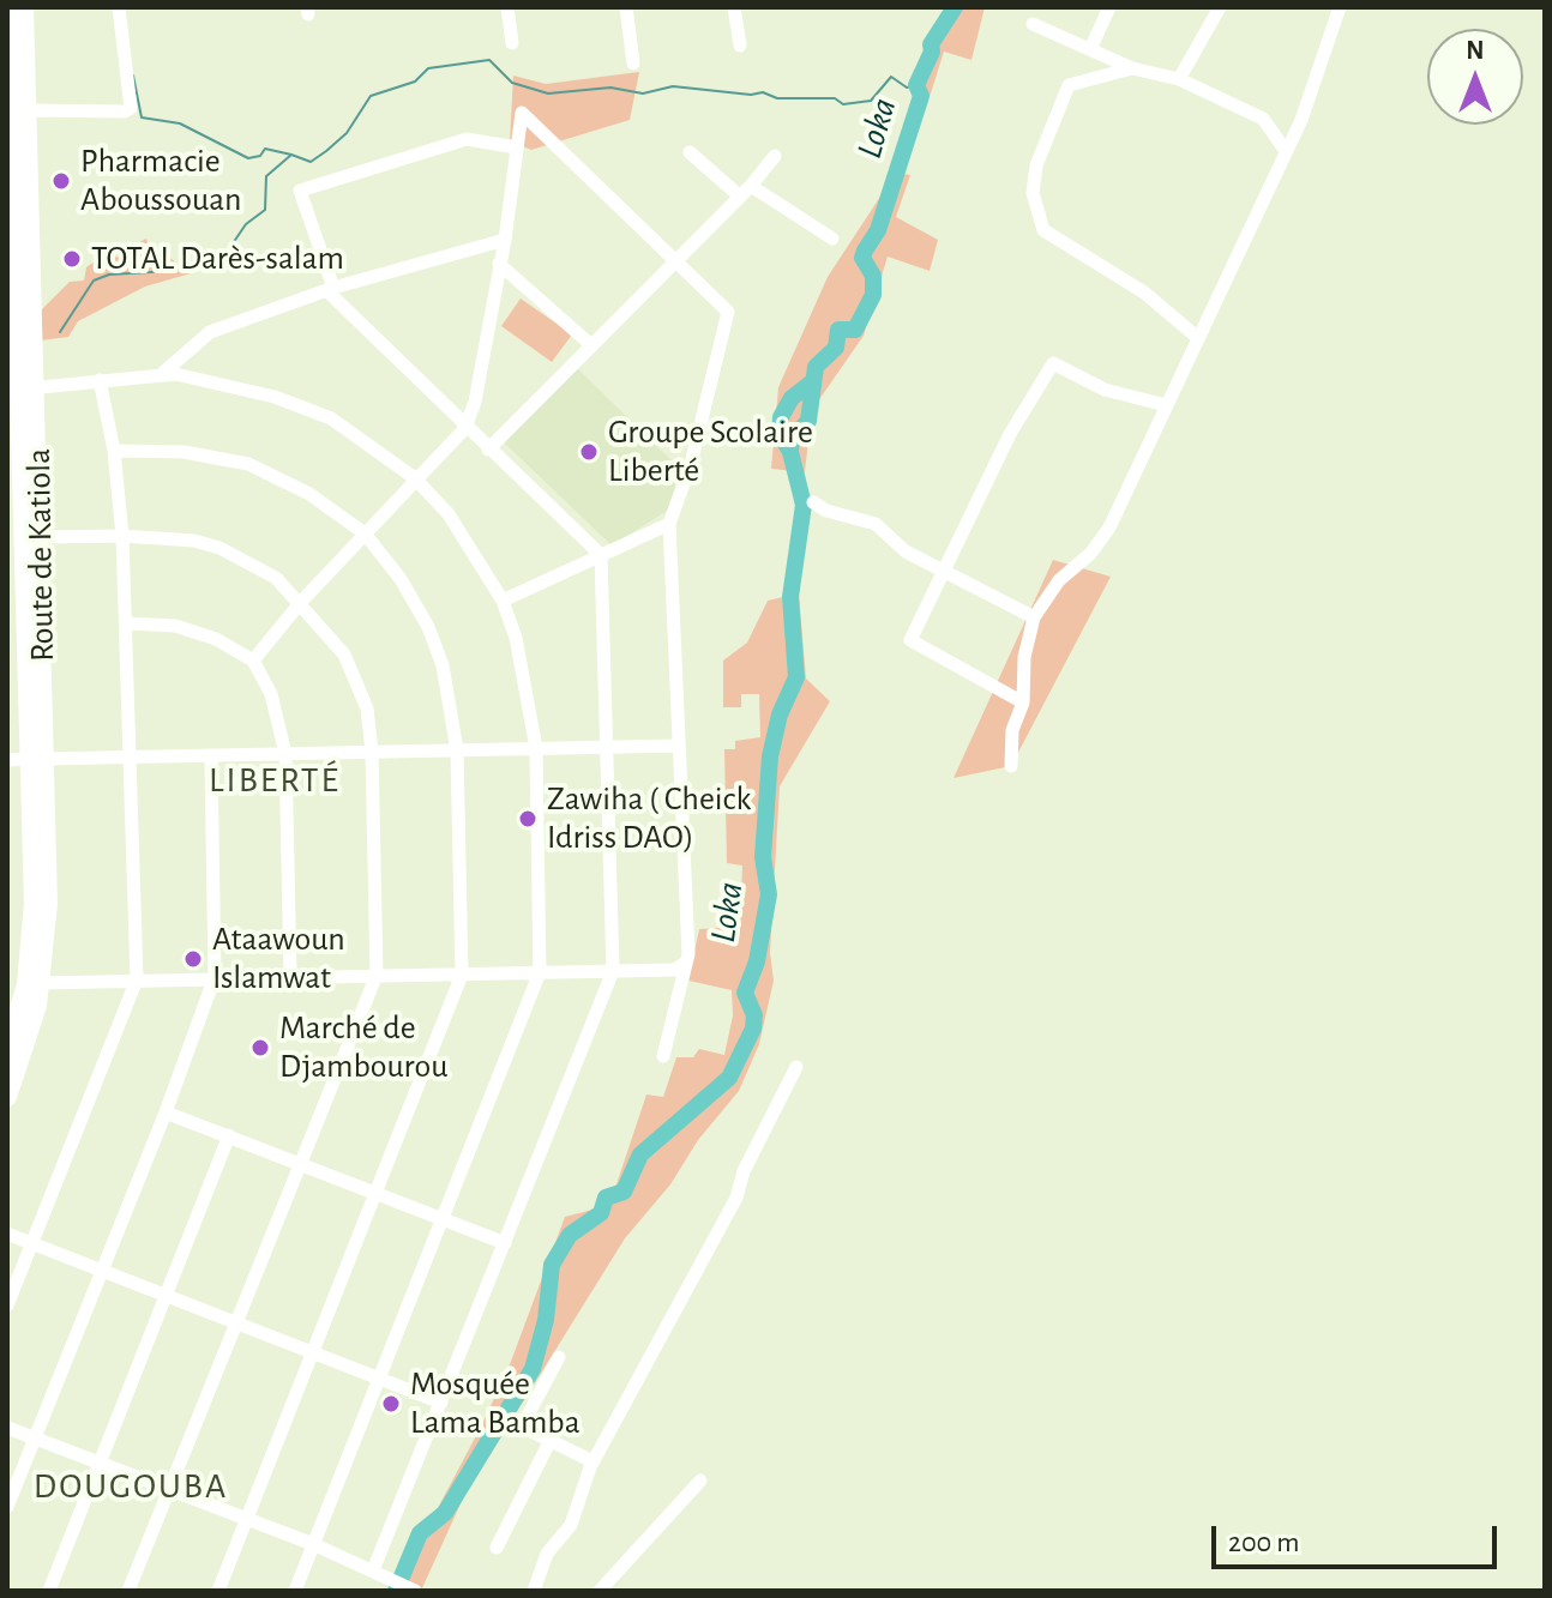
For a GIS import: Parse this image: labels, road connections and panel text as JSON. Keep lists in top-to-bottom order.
{
  "streets": {
    "highway": ["Route de Katiola"]
  },
  "districts": ["LIBERTÉ", "DOUGOUBA"],
  "water": ["Loka"],
  "places": [
    "Pharmacie Aboussouan",
    "TOTAL Darès-salam",
    "Groupe Scolaire Liberté",
    "Zawiha ( Cheick Idriss DAO)",
    "Ataawoun Islamwat",
    "Marché de Djambourou",
    "Mosquée Lama Bamba"
  ],
  "scale_bar": "200 m",
  "north": "top"
}
